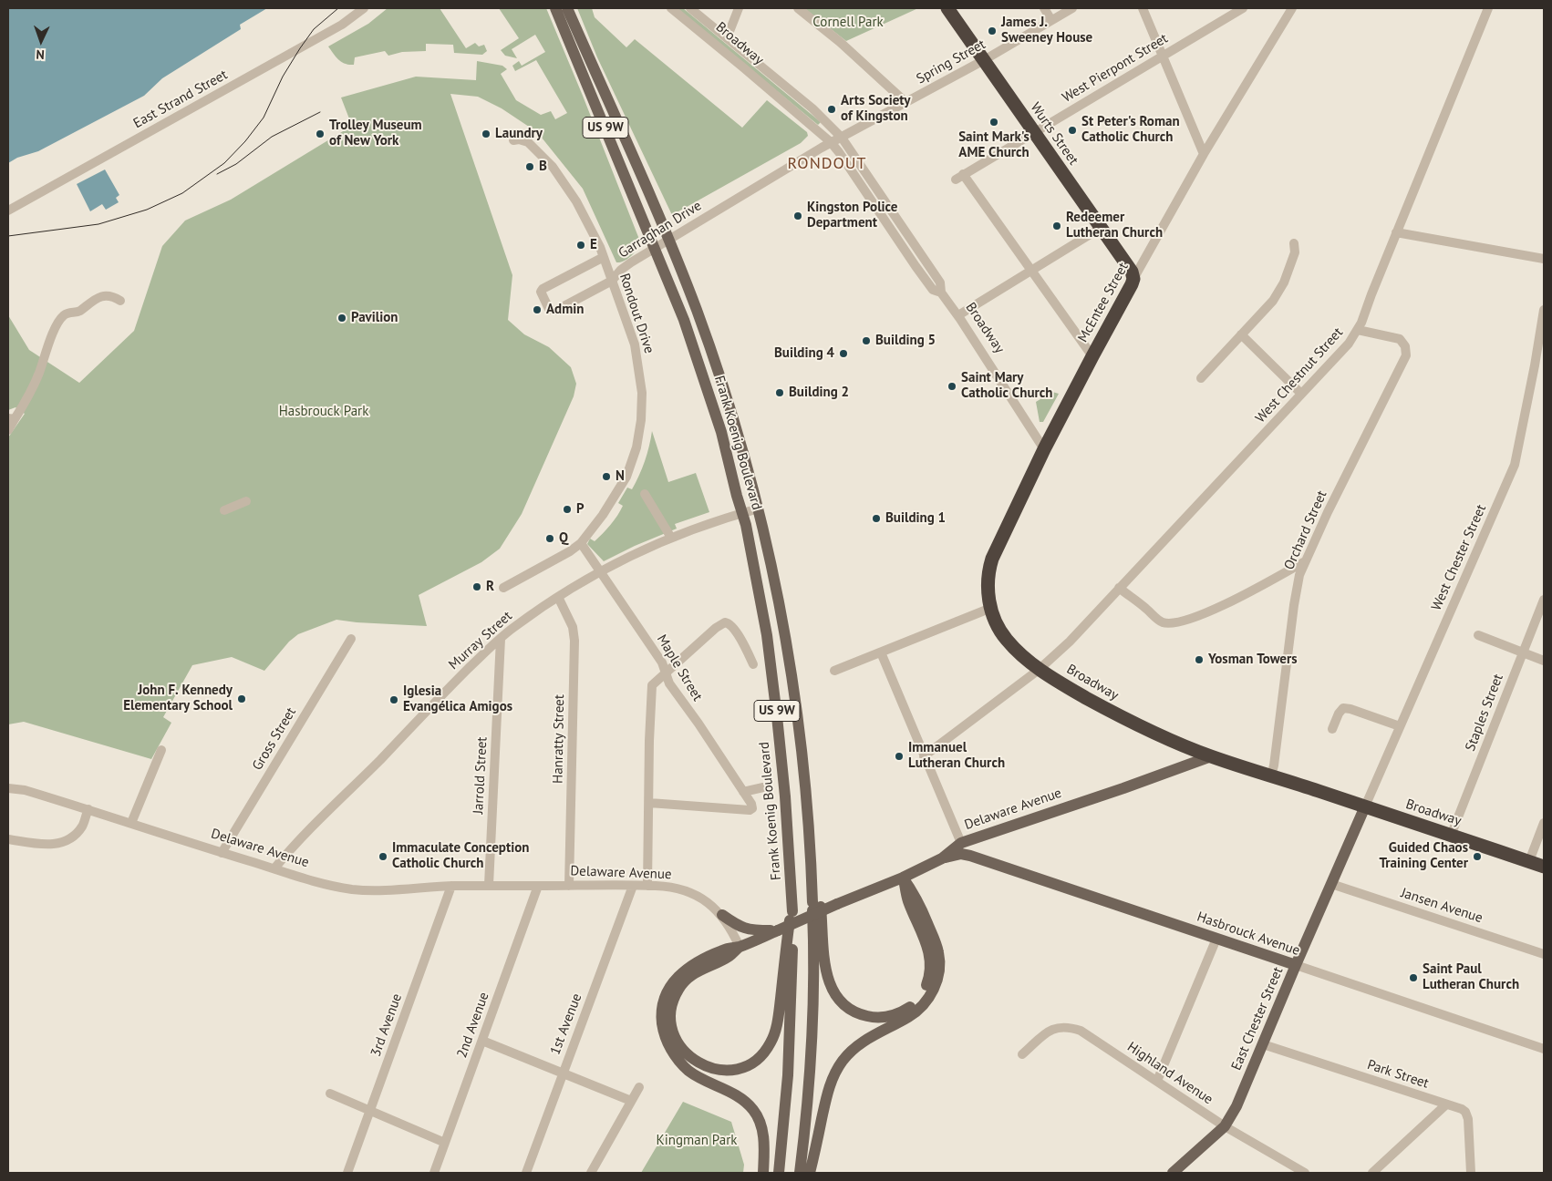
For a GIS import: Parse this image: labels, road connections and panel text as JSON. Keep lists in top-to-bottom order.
{
  "streets": {
    "highway": ["Broadway", "Wurts Street", "McEntee Street"],
    "main road": [
      "US 9W",
      "Frank Koenig Boulevard",
      "Delaware Avenue",
      "Hasbrouck Avenue",
      "East Chester Street"
    ],
    "street": [
      "Spring Street",
      "West Pierpont Street",
      "East Strand Street",
      "Garraghan Drive",
      "Rondout Drive",
      "West Chestnut Street",
      "Orchard Street",
      "West Chester Street",
      "Murray Street",
      "Maple Street",
      "Staples Street",
      "Gross Street",
      "Hanratty Street",
      "Jarrold Street",
      "Jansen Avenue",
      "1st Avenue",
      "3rd Avenue",
      "2nd Avenue",
      "Highland Avenue",
      "Park Street"
    ]
  },
  "crossings": [
    ["Broadway", "Spring Street"],
    ["Broadway", "Garraghan Drive"],
    ["Broadway", "McEntee Street"],
    ["Broadway", "West Chestnut Street"],
    ["Broadway", "Orchard Street"],
    ["Broadway", "West Chester Street"],
    ["Broadway", "Staples Street"],
    ["Broadway", "Delaware Avenue"],
    ["Broadway", "East Chester Street"],
    ["Spring Street", "Wurts Street"],
    ["Spring Street", "Garraghan Drive"],
    ["West Pierpont Street", "Wurts Street"],
    ["Wurts Street", "McEntee Street"],
    ["Garraghan Drive", "Rondout Drive"],
    ["Garraghan Drive", "Frank Koenig Boulevard"],
    ["West Chestnut Street", "Orchard Street"],
    ["Frank Koenig Boulevard", "Murray Street"],
    ["West Chester Street", "East Chester Street"],
    ["Murray Street", "Maple Street"],
    ["Murray Street", "Hanratty Street"],
    ["Murray Street", "Jarrold Street"],
    ["Murray Street", "Delaware Avenue"],
    ["Gross Street", "Delaware Avenue"],
    ["Hanratty Street", "Delaware Avenue"],
    ["Jarrold Street", "Delaware Avenue"],
    ["Delaware Avenue", "Hasbrouck Avenue"],
    ["Delaware Avenue", "1st Avenue"],
    ["Delaware Avenue", "3rd Avenue"],
    ["Delaware Avenue", "2nd Avenue"],
    ["Jansen Avenue", "East Chester Street"],
    ["Hasbrouck Avenue", "East Chester Street"],
    ["East Chester Street", "Highland Avenue"],
    ["East Chester Street", "Park Street"]
  ],
  "districts": ["RONDOUT"],
  "parks": ["Cornell Park", "Hasbrouck Park", "Kingman Park"],
  "places": [
    "James J. Sweeney House",
    "Arts Society of Kingston",
    "Saint Mark's AME Church",
    "St Peter's Roman Catholic Church",
    "Trolley Museum of New York",
    "Laundry",
    "B",
    "Kingston Police Department",
    "Redeemer Lutheran Church",
    "E",
    "Admin",
    "Pavilion",
    "Building 5",
    "Building 4",
    "Saint Mary Catholic Church",
    "Building 2",
    "N",
    "P",
    "Building 1",
    "Q",
    "R",
    "Yosman Towers",
    "John F. Kennedy Elementary School",
    "Iglesia Evangélica Amigos",
    "Immanuel Lutheran Church",
    "Immaculate Conception Catholic Church",
    "Guided Chaos Training Center",
    "Saint Paul Lutheran Church"
  ],
  "north": "bottom"
}
